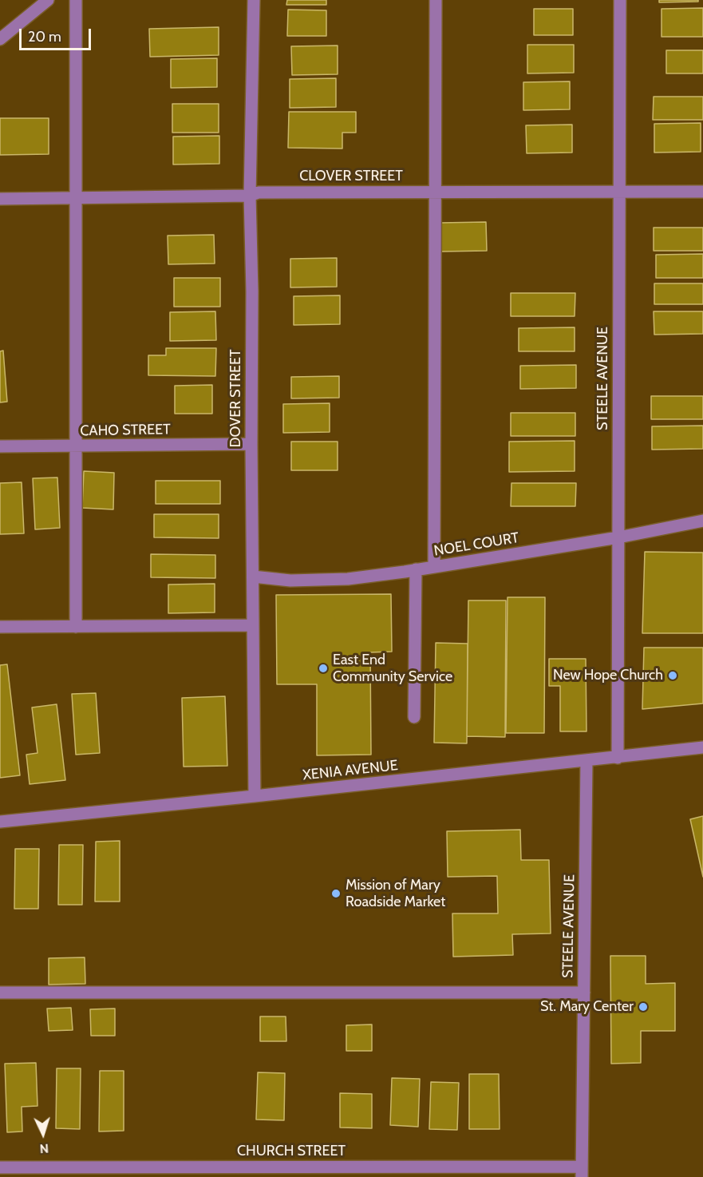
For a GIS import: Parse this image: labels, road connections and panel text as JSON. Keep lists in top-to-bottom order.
{
  "streets": {
    "street": [
      "CLOVER STREET",
      "STEELE AVENUE",
      "DOVER STREET",
      "CAHO STREET",
      "NOEL COURT",
      "XENIA AVENUE",
      "CHURCH STREET"
    ]
  },
  "crossings": [
    ["CLOVER STREET", "STEELE AVENUE"],
    ["CLOVER STREET", "DOVER STREET"],
    ["STEELE AVENUE", "NOEL COURT"],
    ["STEELE AVENUE", "XENIA AVENUE"],
    ["STEELE AVENUE", "CHURCH STREET"],
    ["DOVER STREET", "CAHO STREET"],
    ["DOVER STREET", "NOEL COURT"],
    ["DOVER STREET", "XENIA AVENUE"]
  ],
  "places": [
    "East End Community Service",
    "New Hope Church",
    "Mission of Mary Roadside Market",
    "St. Mary Center"
  ],
  "scale_bar": "20 m",
  "north": "bottom"
}
